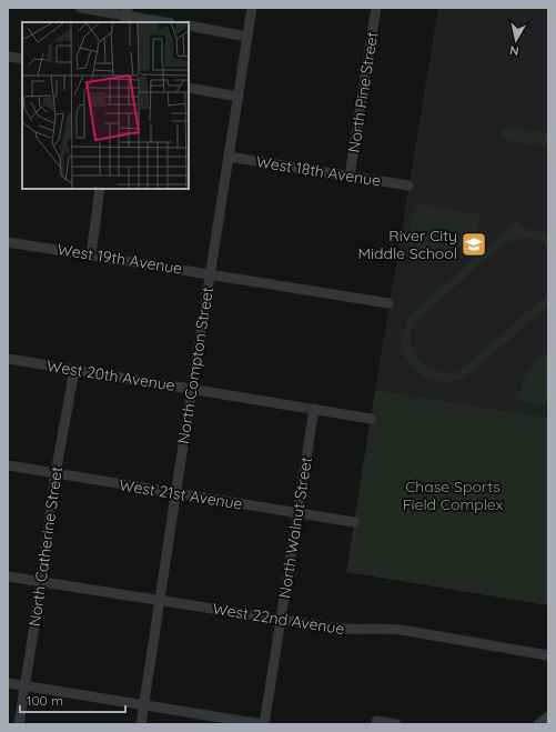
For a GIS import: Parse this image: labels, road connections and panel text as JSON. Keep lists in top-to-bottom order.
{
  "streets": {
    "street": [
      "North Pine Street",
      "West 18th Avenue",
      "West 19th Avenue",
      "North Compton Street",
      "West 20th Avenue",
      "West 21st Avenue",
      "North Walnut Street",
      "North Catherine Street",
      "West 22nd Avenue"
    ]
  },
  "crossings": [
    ["North Pine Street", "West 18th Avenue"],
    ["West 18th Avenue", "North Compton Street"],
    ["West 19th Avenue", "North Compton Street"],
    ["North Compton Street", "West 20th Avenue"],
    ["North Compton Street", "West 21st Avenue"],
    ["North Compton Street", "West 22nd Avenue"],
    ["West 20th Avenue", "North Walnut Street"],
    ["West 20th Avenue", "North Catherine Street"],
    ["West 21st Avenue", "North Walnut Street"],
    ["West 21st Avenue", "North Catherine Street"],
    ["North Walnut Street", "West 22nd Avenue"],
    ["North Catherine Street", "West 22nd Avenue"]
  ],
  "parks": ["Chase Sports Field Complex"],
  "places": {
    "school or university": ["River City Middle School"]
  },
  "scale_bar": "100 m",
  "north": "bottom"
}
